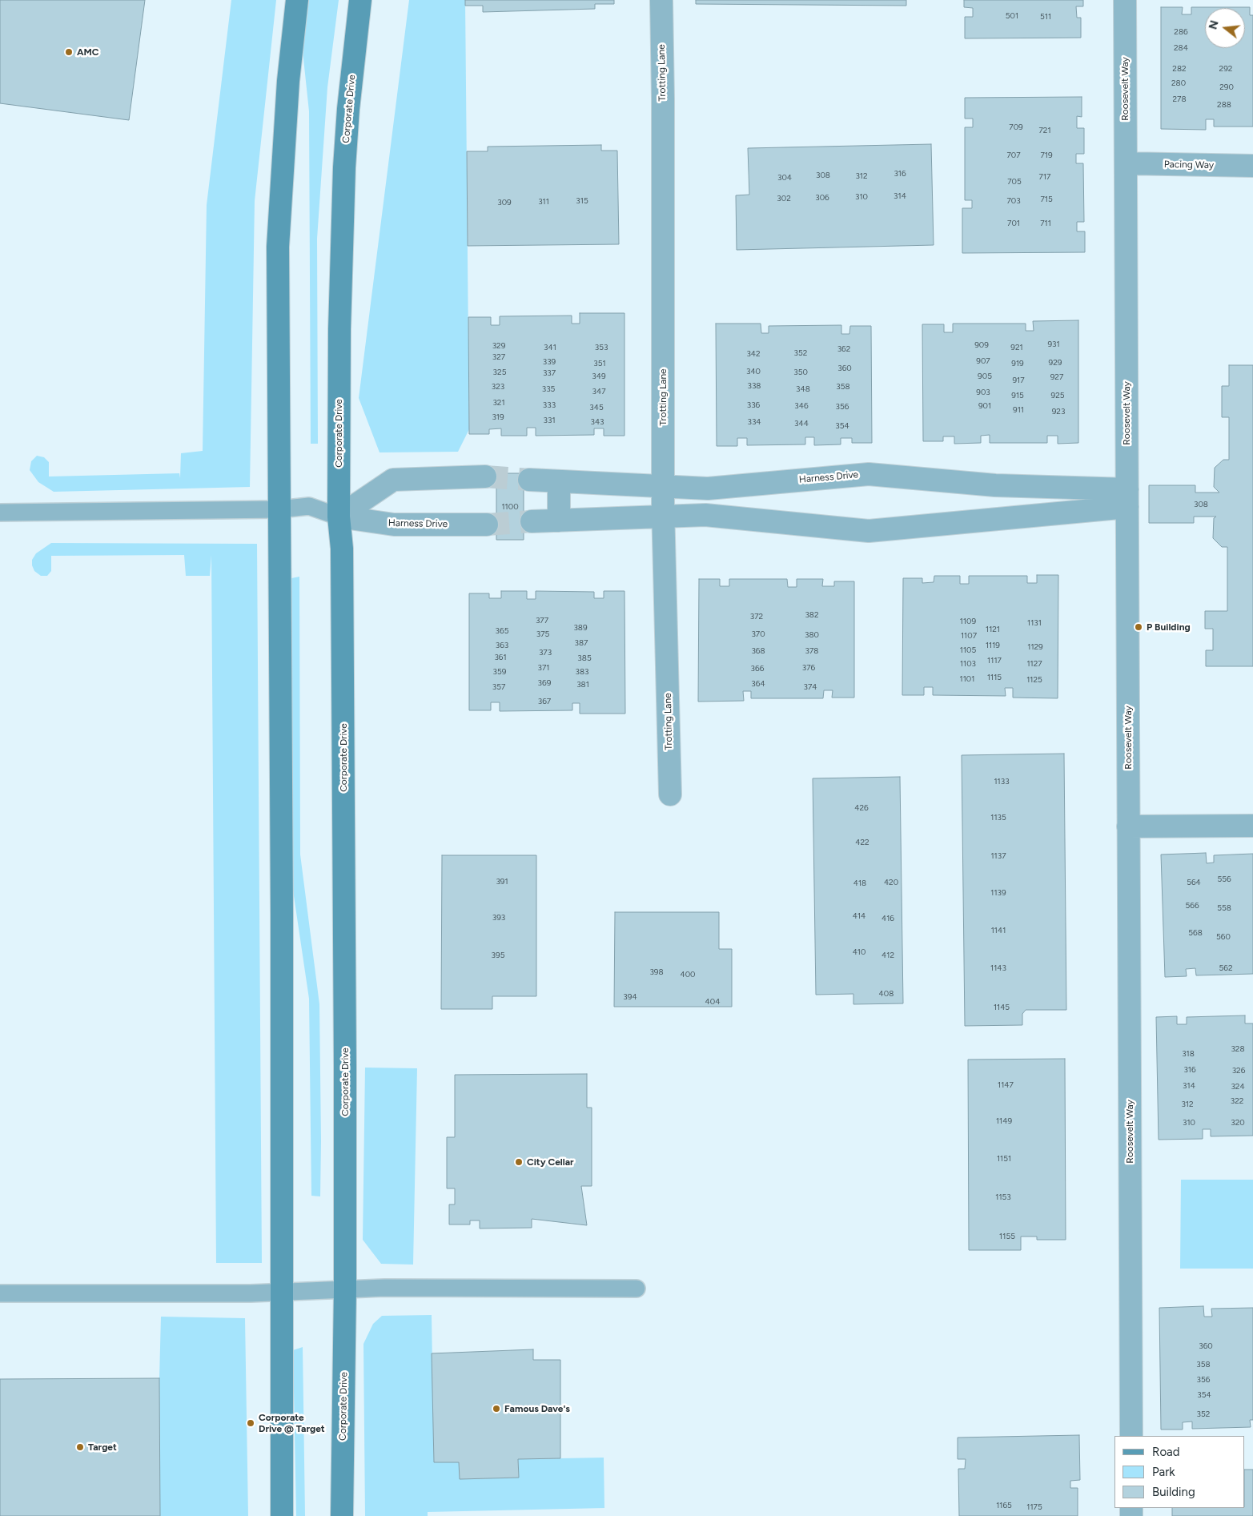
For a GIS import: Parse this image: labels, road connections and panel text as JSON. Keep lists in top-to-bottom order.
{
  "streets": {
    "main road": ["Corporate Drive"],
    "street": [
      "Trotting Lane",
      "Roosevelt Way",
      "Pacing Way",
      "Harness Drive"
    ]
  },
  "crossings": [
    ["Trotting Lane", "Harness Drive"],
    ["Roosevelt Way", "Pacing Way"],
    ["Roosevelt Way", "Harness Drive"],
    ["Corporate Drive", "Harness Drive"]
  ],
  "places": [
    "AMC",
    "P Building",
    "City Cellar",
    "Famous Dave's",
    "Corporate Drive @ Target",
    "Target"
  ],
  "house_numbers": [
    "501",
    "511",
    "286",
    "284",
    "282",
    "292",
    "280",
    "290",
    "278",
    "288",
    "709",
    "721",
    "707",
    "719",
    "316",
    "308",
    "312",
    "717",
    "304",
    "705",
    "314",
    "310",
    "306",
    "302",
    "715",
    "315",
    "703",
    "311",
    "309",
    "701",
    "711",
    "931",
    "909",
    "329",
    "341",
    "353",
    "921",
    "362",
    "352",
    "342",
    "327",
    "907",
    "339",
    "929",
    "351",
    "919",
    "360",
    "340",
    "325",
    "350",
    "337",
    "349",
    "905",
    "927",
    "917",
    "338",
    "323",
    "358",
    "335",
    "348",
    "347",
    "903",
    "915",
    "925",
    "321",
    "333",
    "336",
    "346",
    "901",
    "356",
    "345",
    "911",
    "923",
    "319",
    "331",
    "343",
    "334",
    "344",
    "354",
    "308",
    "1100",
    "382",
    "372",
    "377",
    "1109",
    "1131",
    "389",
    "1121",
    "365",
    "375",
    "370",
    "380",
    "1107",
    "387",
    "363",
    "1119",
    "1129",
    "1105",
    "368",
    "378",
    "373",
    "361",
    "385",
    "1117",
    "1103",
    "1127",
    "371",
    "376",
    "366",
    "359",
    "383",
    "1115",
    "1101",
    "1125",
    "369",
    "364",
    "381",
    "357",
    "374",
    "367",
    "1133",
    "426",
    "1135",
    "422",
    "1137",
    "556",
    "391",
    "420",
    "564",
    "418",
    "1139",
    "566",
    "558",
    "414",
    "393",
    "416",
    "1141",
    "568",
    "560",
    "410",
    "395",
    "412",
    "1143",
    "562",
    "398",
    "400",
    "408",
    "394",
    "404",
    "1145",
    "328",
    "318",
    "316",
    "326",
    "1147",
    "314",
    "324",
    "322",
    "312",
    "1149",
    "310",
    "320",
    "1151",
    "1153",
    "1155",
    "360",
    "358",
    "356",
    "354",
    "352",
    "1165",
    "1175"
  ],
  "legend": ["Road", "Park", "Building"],
  "north": "left"
}
